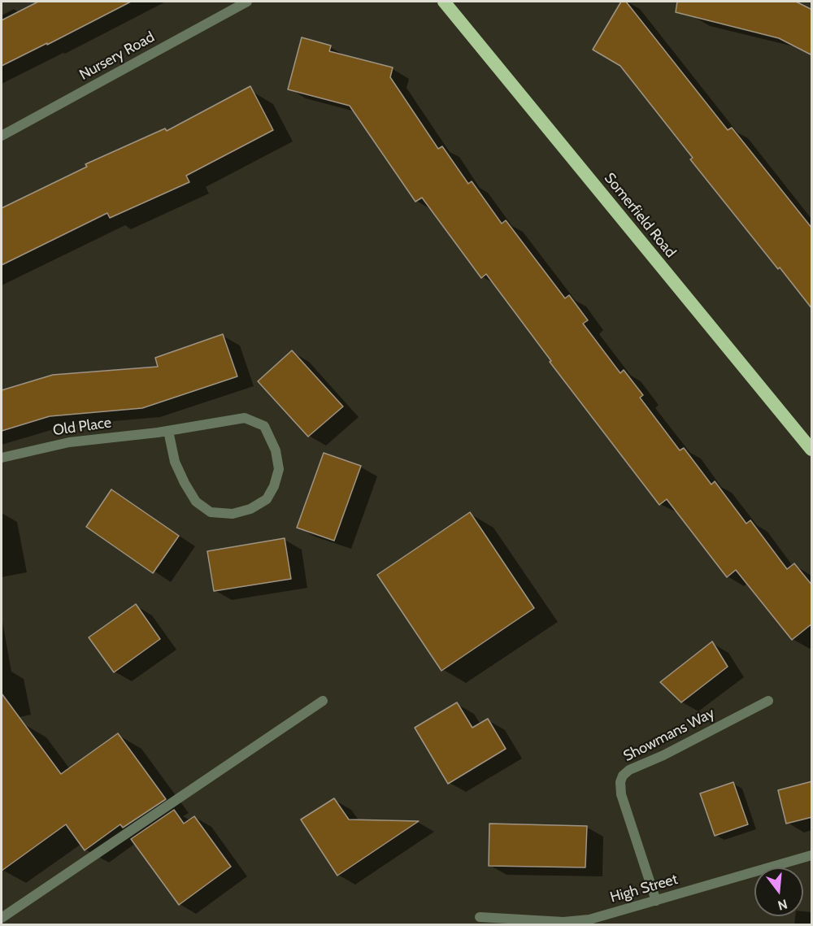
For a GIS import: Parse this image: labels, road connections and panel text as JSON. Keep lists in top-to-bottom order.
{
  "streets": {
    "highway": ["Somerfield Road"],
    "street": [
      "Nursery Road",
      "Old Place",
      "Showmans Way",
      "High Street"
    ]
  },
  "crossings": [
    ["Showmans Way", "High Street"]
  ],
  "north": "bottom"
}
